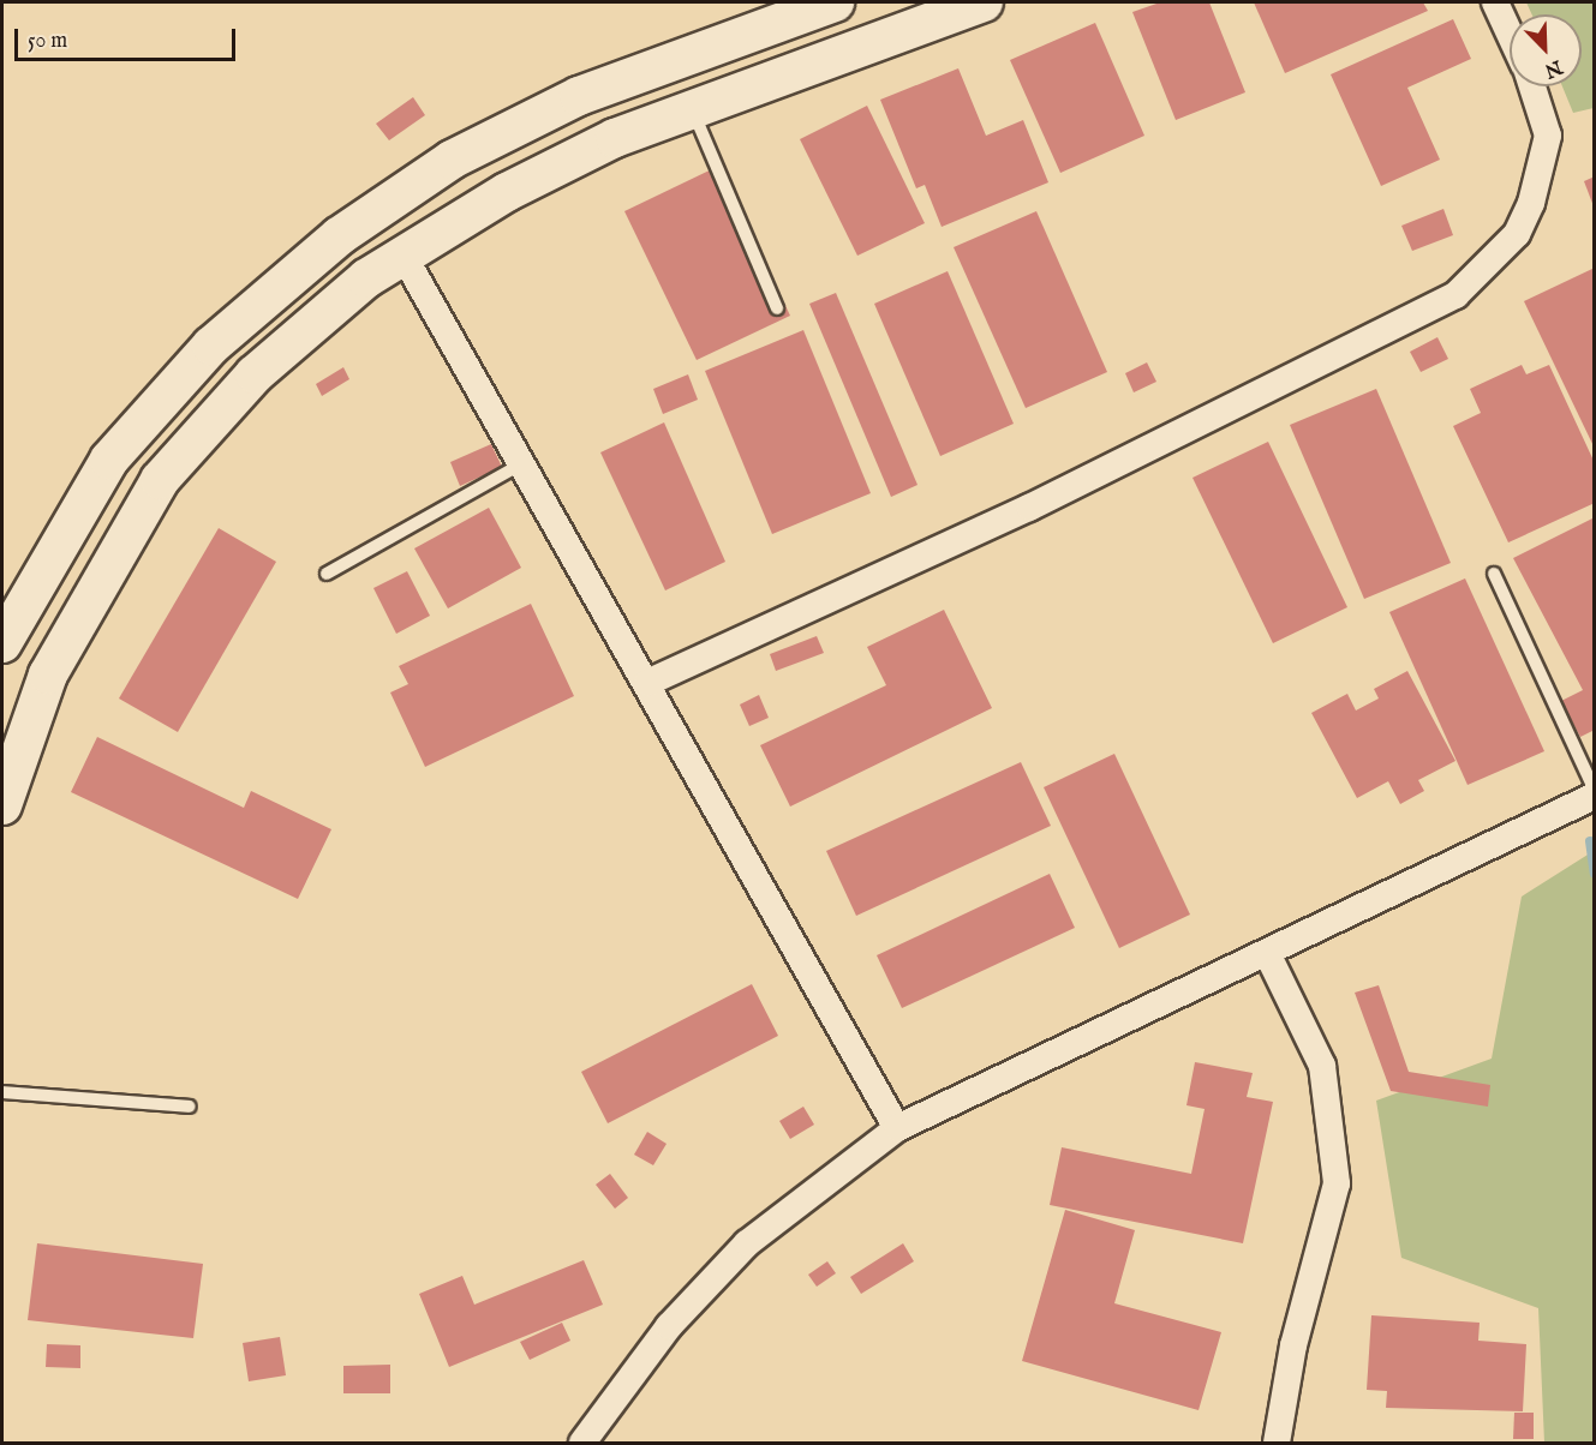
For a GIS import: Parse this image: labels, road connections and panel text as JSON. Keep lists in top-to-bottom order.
{
  "scale_bar": "50 m",
  "north": "bottom right"
}
